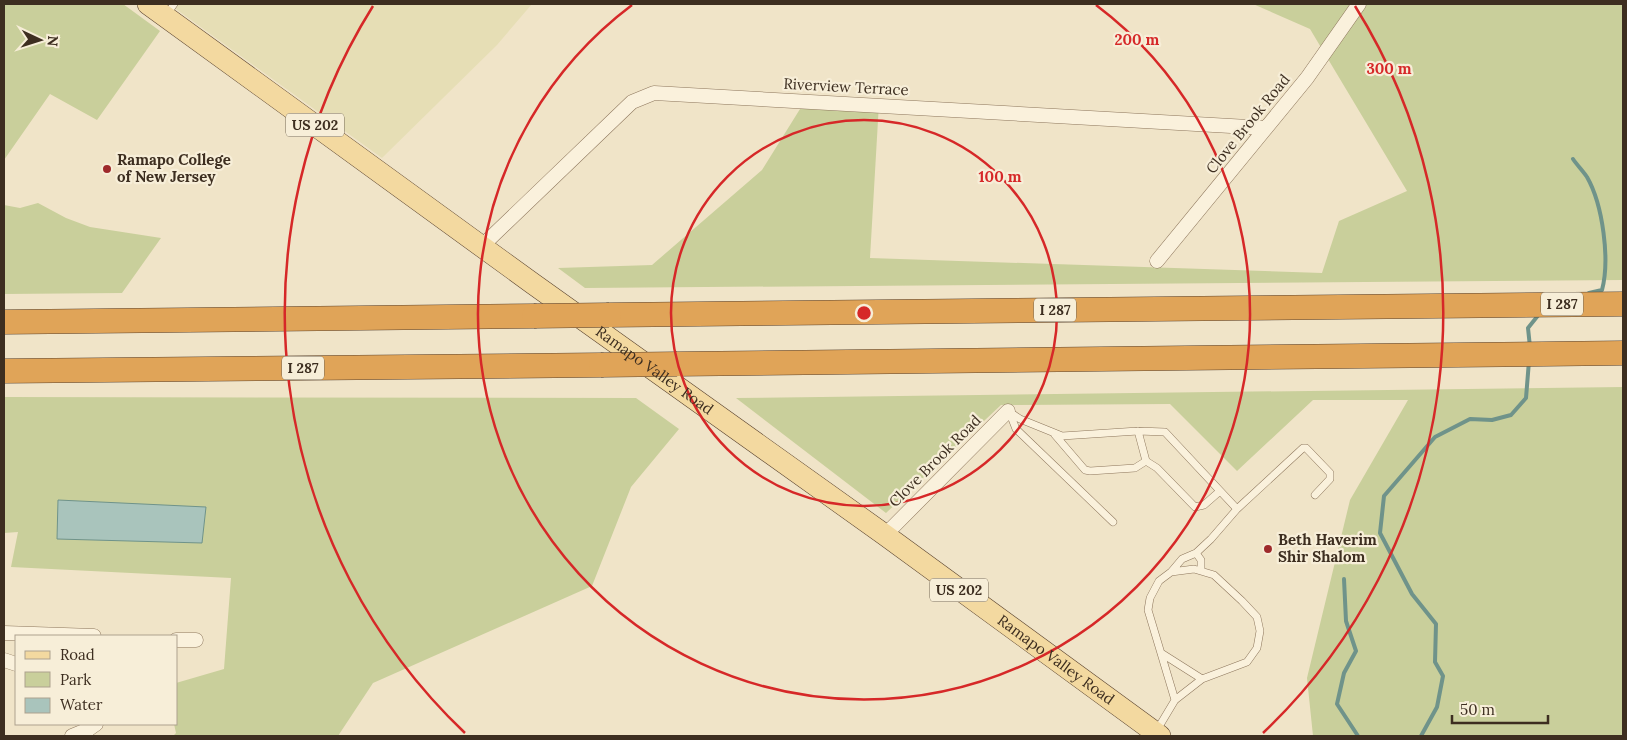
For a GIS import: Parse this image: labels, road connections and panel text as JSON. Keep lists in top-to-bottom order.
{
  "streets": {
    "highway": ["I 287"],
    "main road": ["US 202", "Ramapo Valley Road"],
    "street": ["Riverview Terrace", "Clove Brook Road"]
  },
  "crossings": [
    ["Riverview Terrace", "Clove Brook Road"],
    ["Riverview Terrace", "Ramapo Valley Road"],
    ["Clove Brook Road", "Ramapo Valley Road"]
  ],
  "places": ["Ramapo College of New Jersey", "Beth Haverim Shir Shalom"],
  "legend": ["Road", "Park", "Water"],
  "scale_bar": "50 m",
  "north": "right",
  "rings": ["200 m", "300 m", "100 m"]
}
